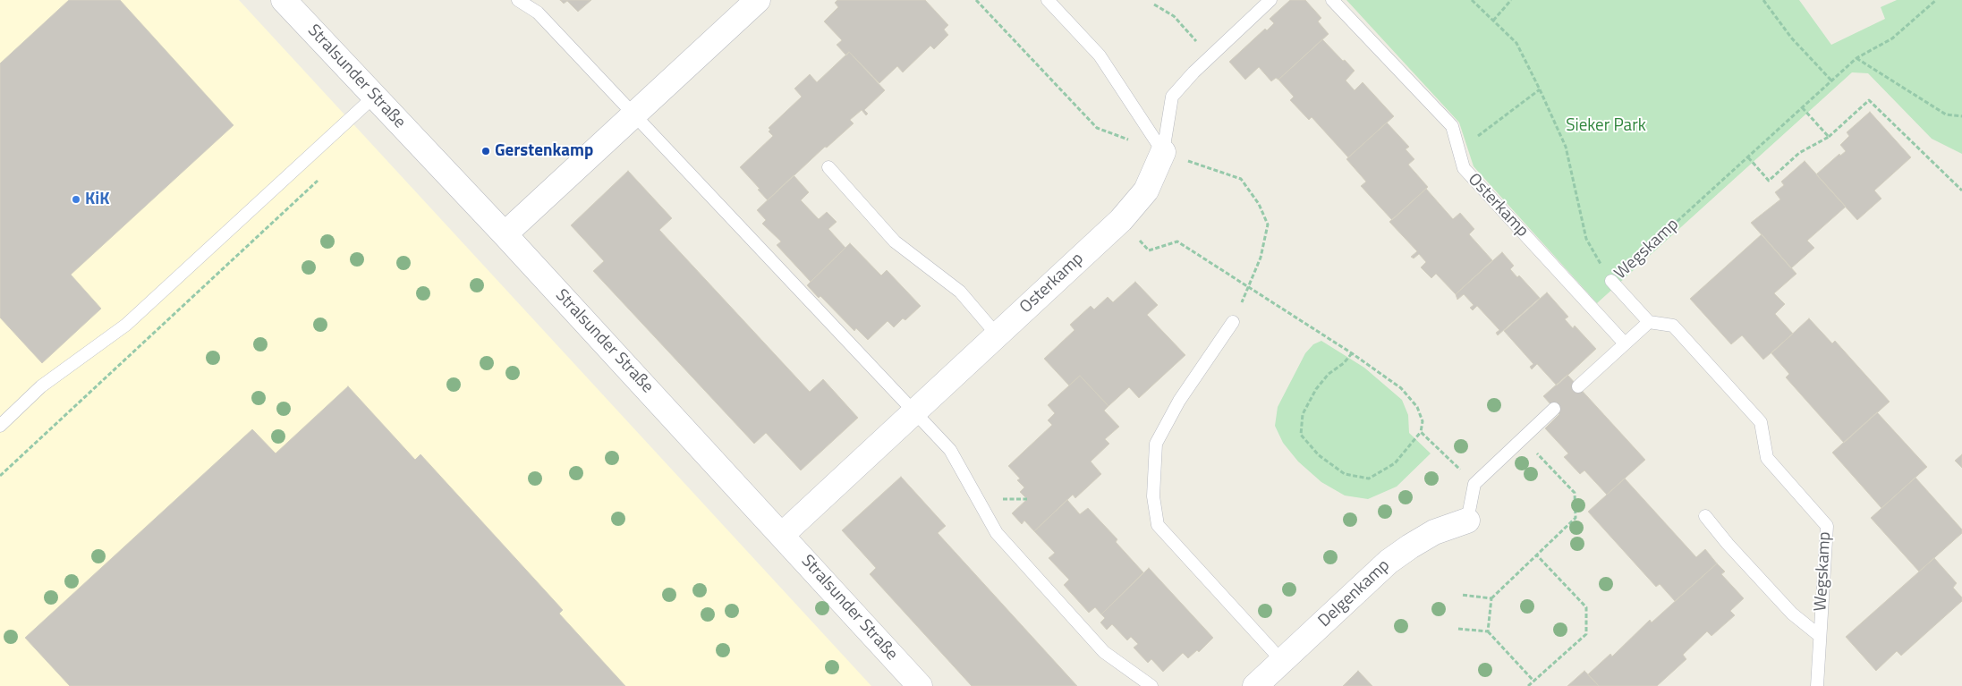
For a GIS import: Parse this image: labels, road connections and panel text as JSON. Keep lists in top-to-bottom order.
{
  "streets": {
    "street": ["Stralsunder Straße", "Osterkamp", "Delgenkamp"],
    "lane": ["Wegskamp"]
  },
  "crossings": [
    ["Stralsunder Straße", "Osterkamp"]
  ],
  "parks": ["Sieker Park"],
  "places": ["Gerstenkamp", "KiK"]
}
